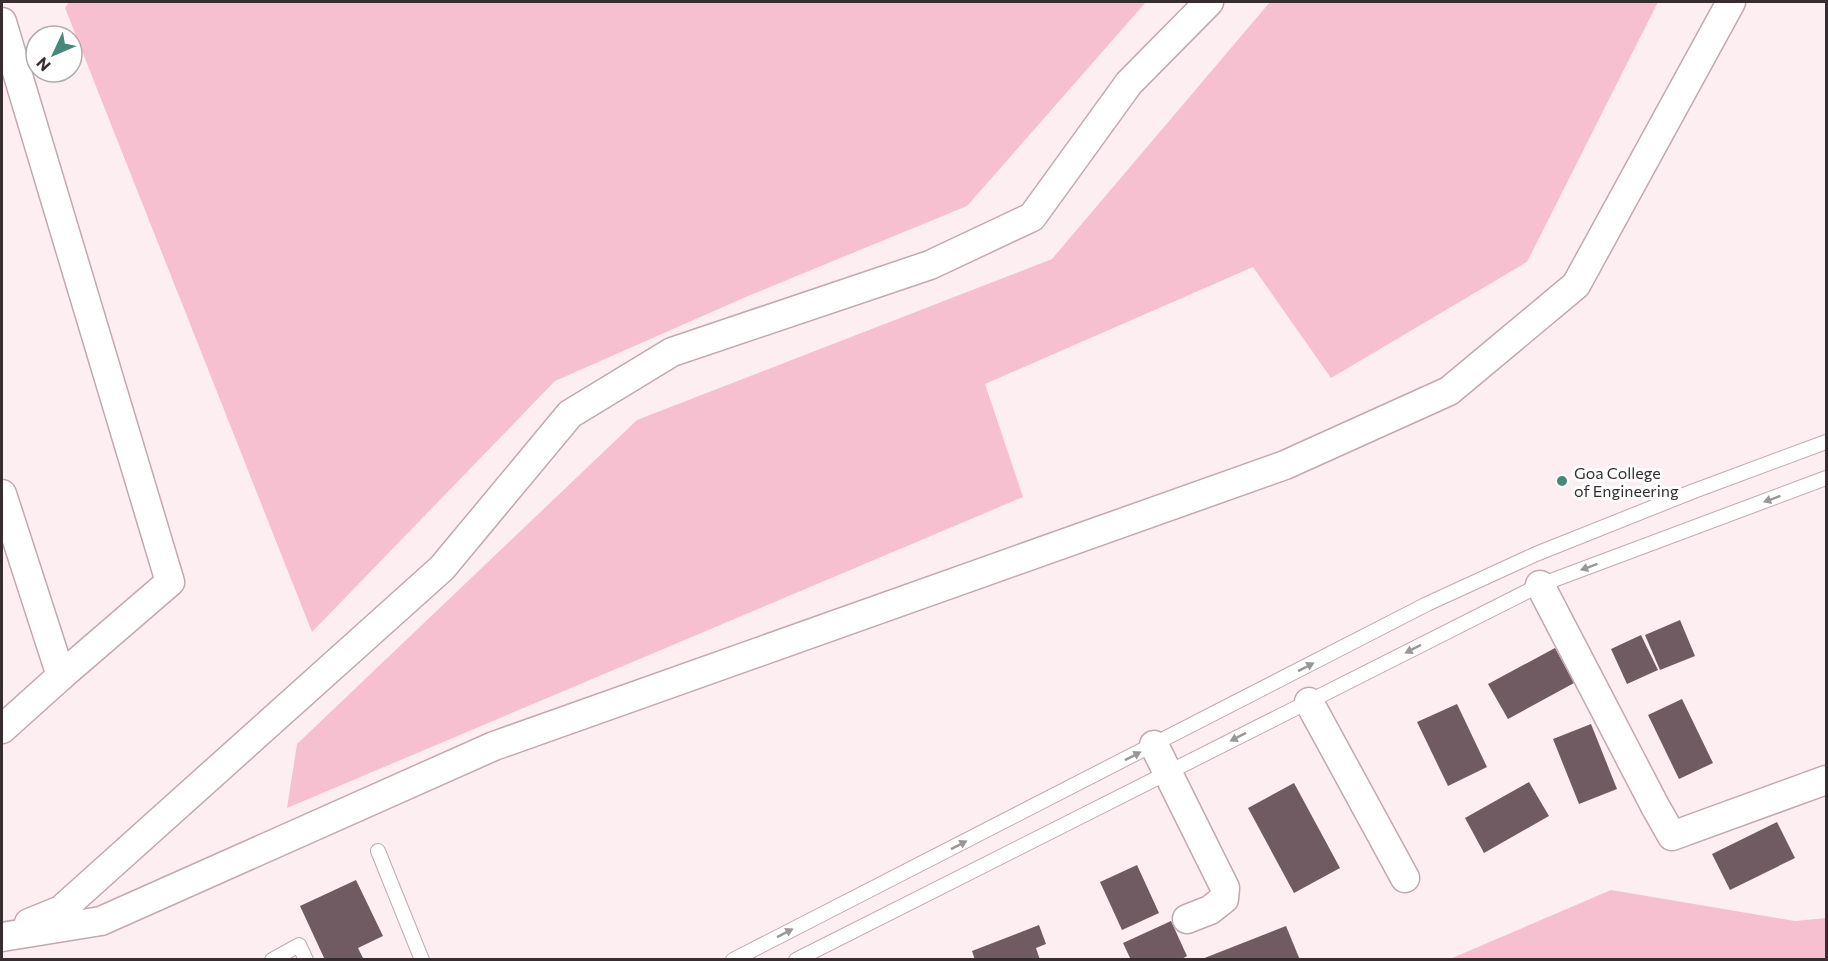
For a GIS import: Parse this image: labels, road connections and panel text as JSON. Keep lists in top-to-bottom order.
{
  "places": ["Goa College of Engineering"],
  "north": "bottom left"
}
